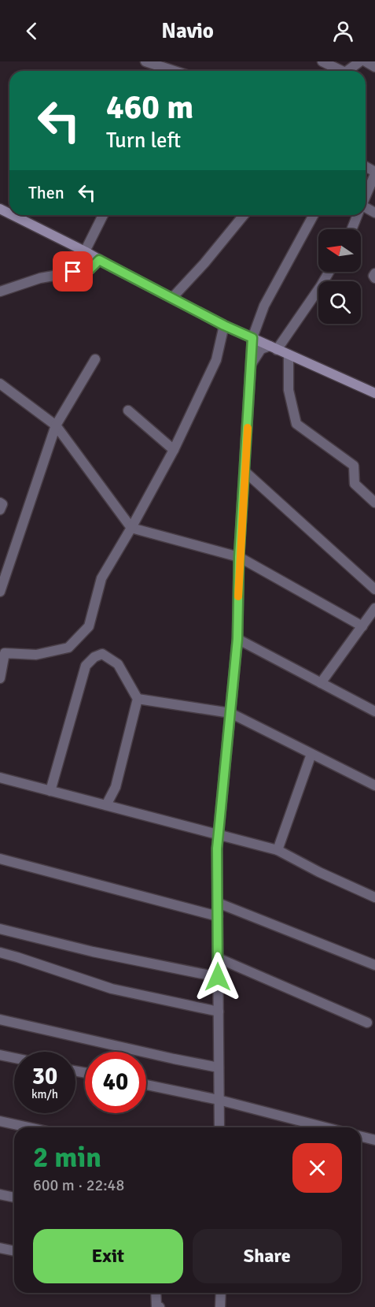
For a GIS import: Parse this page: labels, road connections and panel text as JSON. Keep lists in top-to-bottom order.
{
  "north": "left",
  "page": {
    "header": "Navio",
    "turn": ["460 m", "Turn left"],
    "then": "Then",
    "speed": "30 km/h",
    "limit": "40",
    "heading": ["2 min", "600 m · 22:48"],
    "buttons": ["Exit", "Share"]
  }
}
